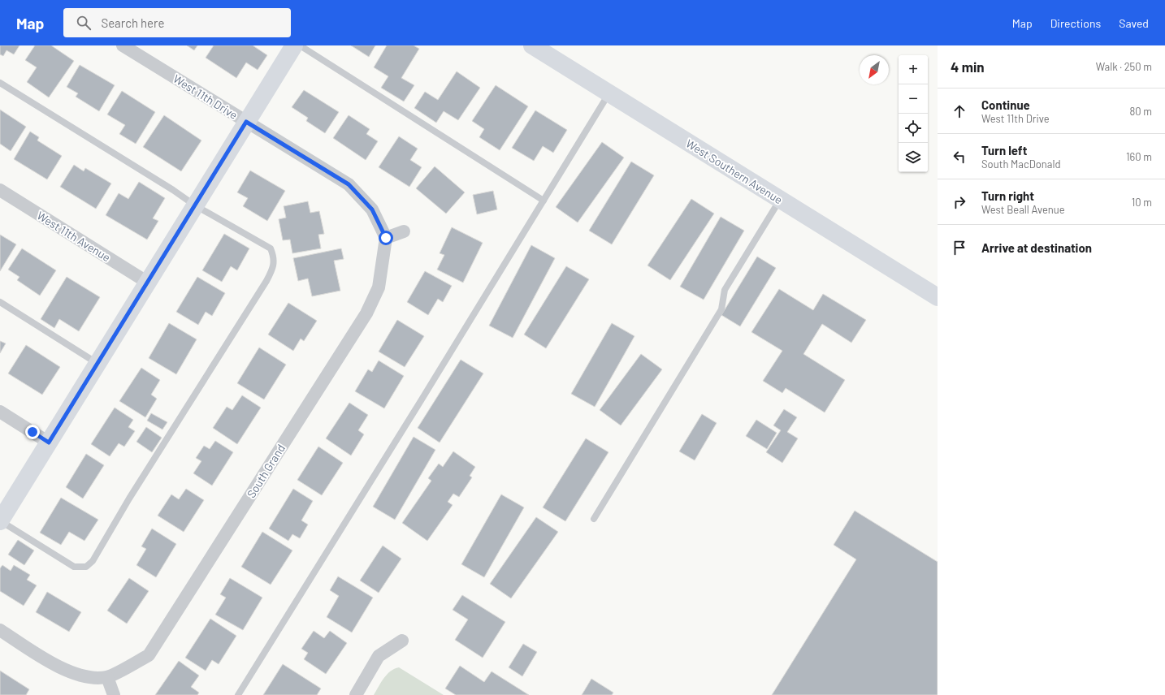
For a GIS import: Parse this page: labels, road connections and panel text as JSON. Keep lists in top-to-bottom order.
{
  "streets": {
    "street": [
      "West 11th Drive",
      "West Southern Avenue",
      "West 11th Avenue",
      "South Grand"
    ]
  },
  "crossings": [
    ["West 11th Drive", "South Grand"]
  ],
  "north": "bottom left",
  "page": {
    "header": "Map",
    "search": "Search here",
    "nav": ["Map", "Directions", "Saved"],
    "heading": ["4 min", "Walk · 250 m"],
    "map_buttons": ["+", "−"],
    "list": [
      ["Continue", "West 11th Drive", "80 m"],
      ["Turn left", "South MacDonald", "160 m"],
      ["Turn right", "West Beall Avenue", "10 m"],
      "Arrive at destination"
    ]
  }
}
